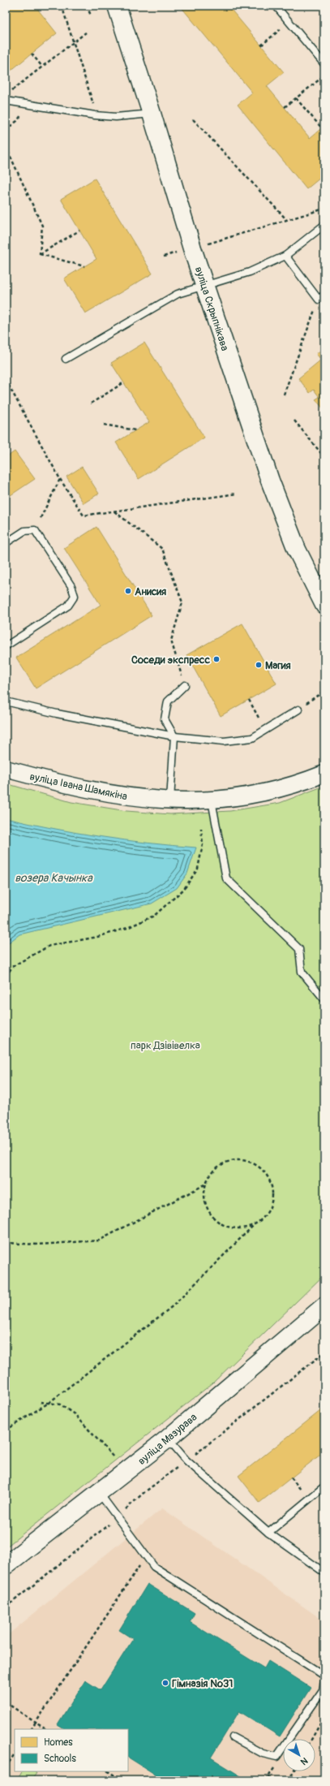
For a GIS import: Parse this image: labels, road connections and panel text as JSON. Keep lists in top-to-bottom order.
{
  "streets": {
    "main road": ["вуліца Скрыпнікава", "вуліца Мазурава"],
    "street": ["вуліца Івана Шамякіна"]
  },
  "water": ["возера Качынка"],
  "parks": ["парк Дзівівелка"],
  "places": [
    "Анисия",
    "Соседи экспресс",
    "Магия",
    "Гімназія №31"
  ],
  "legend": ["Homes", "Schools"],
  "north": "bottom right"
}
